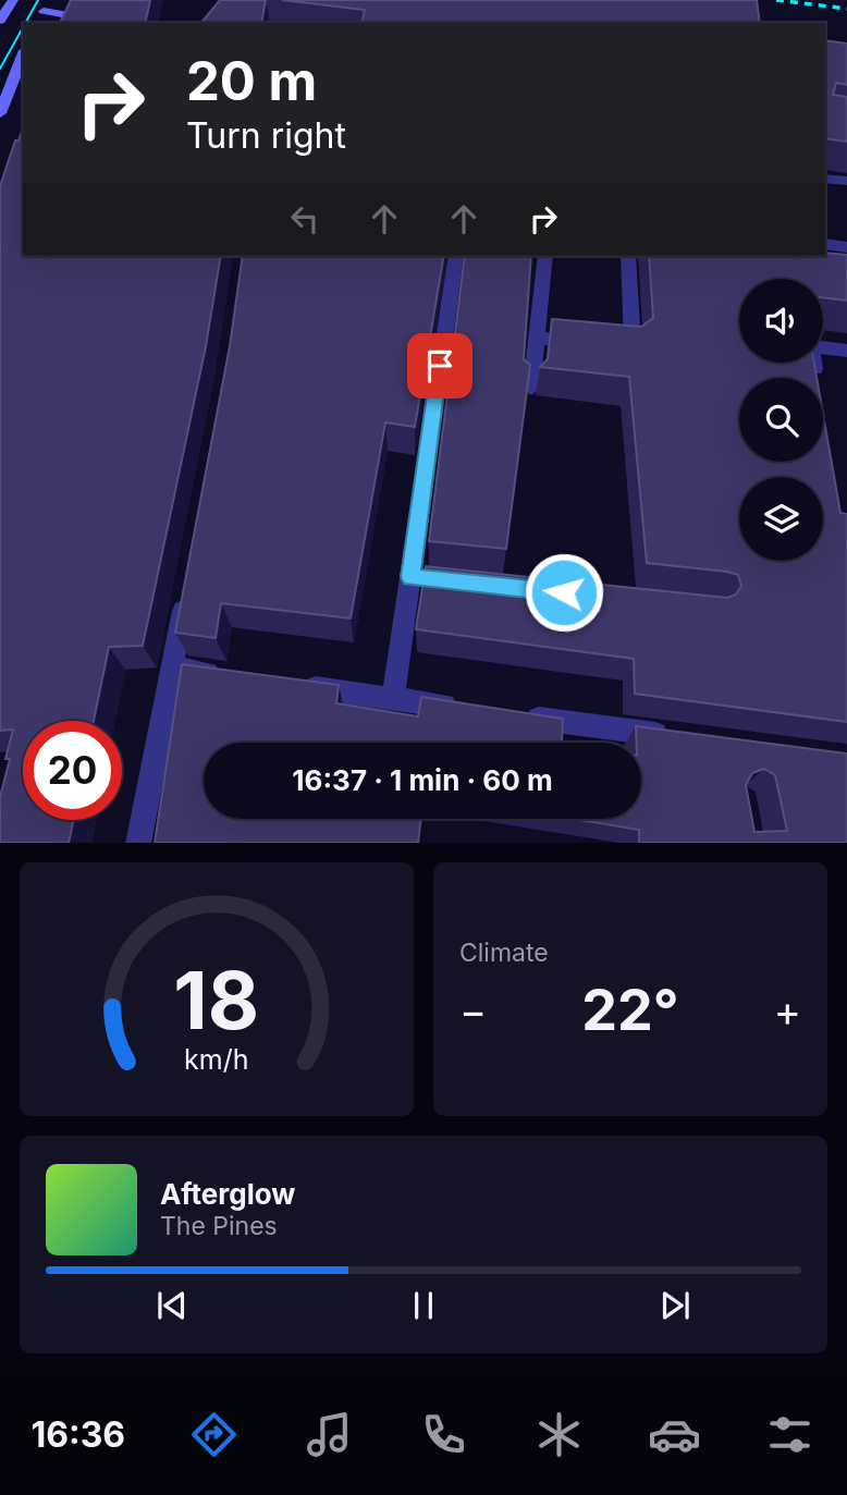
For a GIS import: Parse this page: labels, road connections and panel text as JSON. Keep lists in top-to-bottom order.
{
  "page": {
    "turn": ["20 m", "Turn right"],
    "limit": "20",
    "trip": "16:37 · 1 min · 60 m",
    "tile": "Climate",
    "heat": ["−", "22°", "+"],
    "song": ["Afterglow", "The Pines"],
    "tabs": "16:36",
    "gauge": ["18", "km/h"]
  }
}
